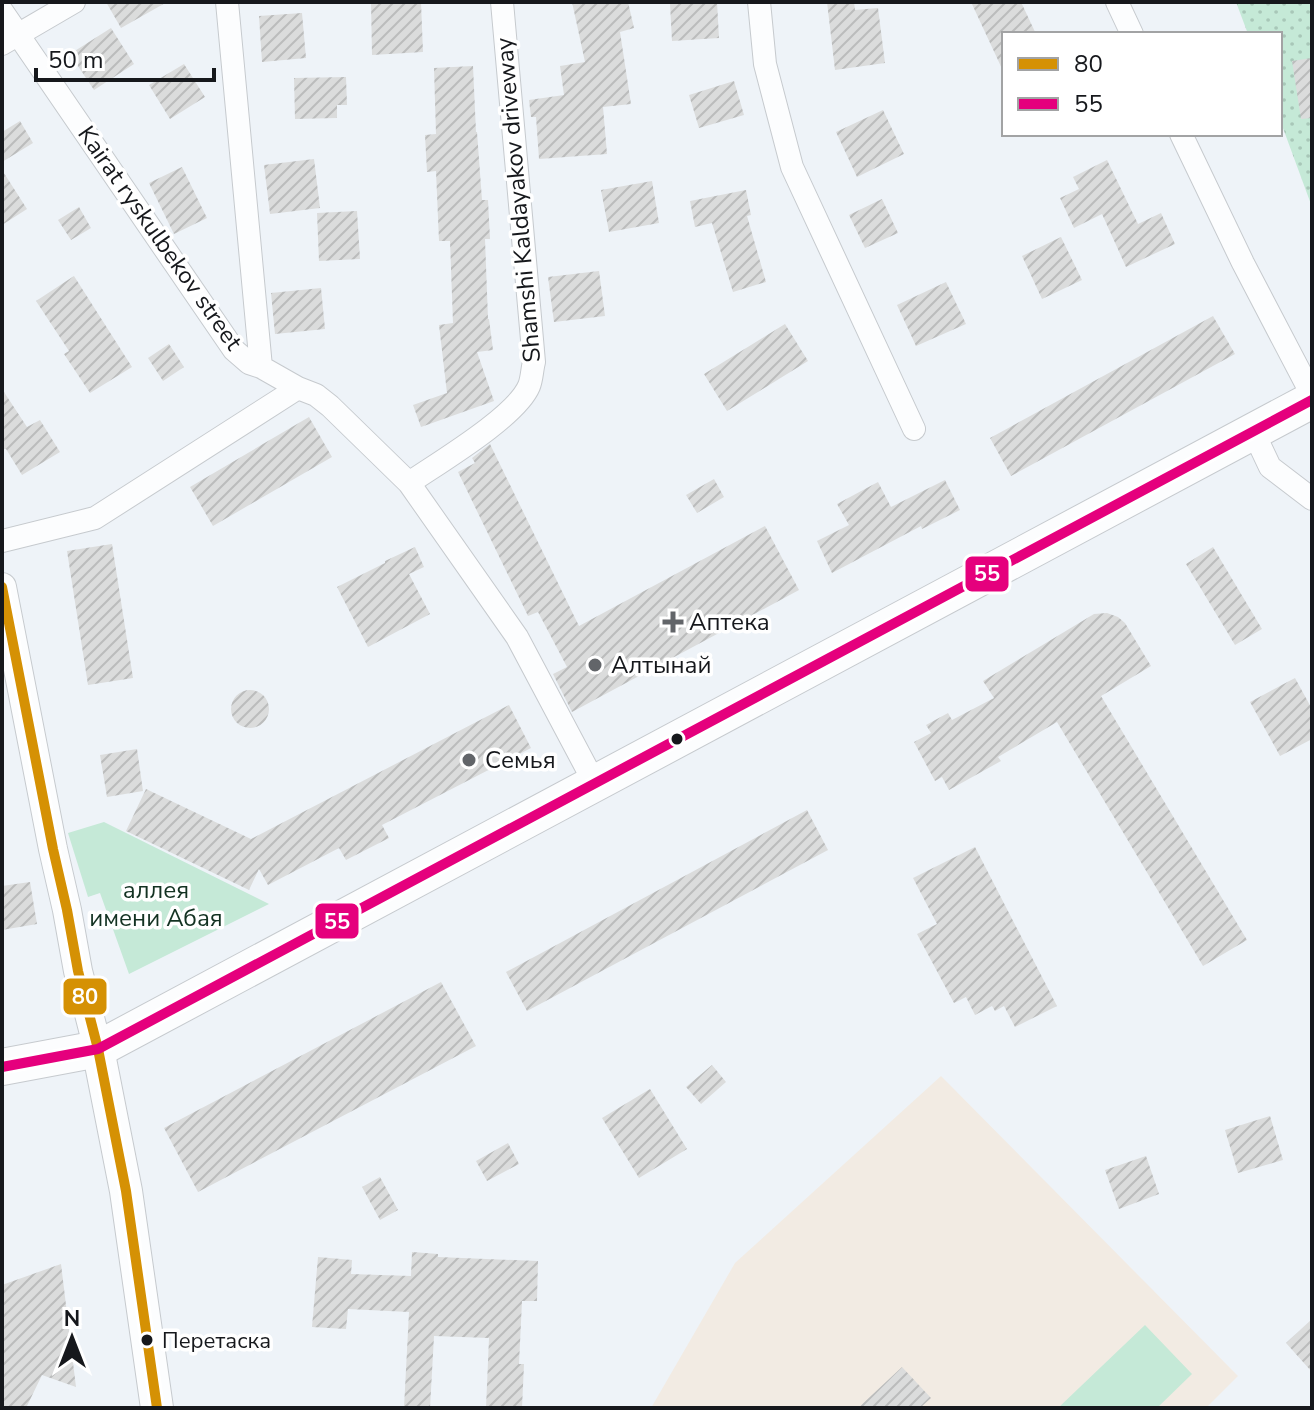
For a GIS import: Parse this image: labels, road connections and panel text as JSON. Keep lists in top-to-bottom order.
{
  "streets": {
    "street": ["Shamshi Kaldayakov driveway", "Kairat ryskulbekov street"]
  },
  "crossings": [
    ["Shamshi Kaldayakov driveway", "Kairat ryskulbekov street"]
  ],
  "parks": ["аллея имени Абая"],
  "places": {
    "health": ["Аптека"],
    "other": ["Алтынай", "Семья", "Перетаска"]
  },
  "lines": ["transit line 55", "transit line 80"],
  "legend": ["80", "55"],
  "scale_bar": "50 m",
  "north": "top"
}
